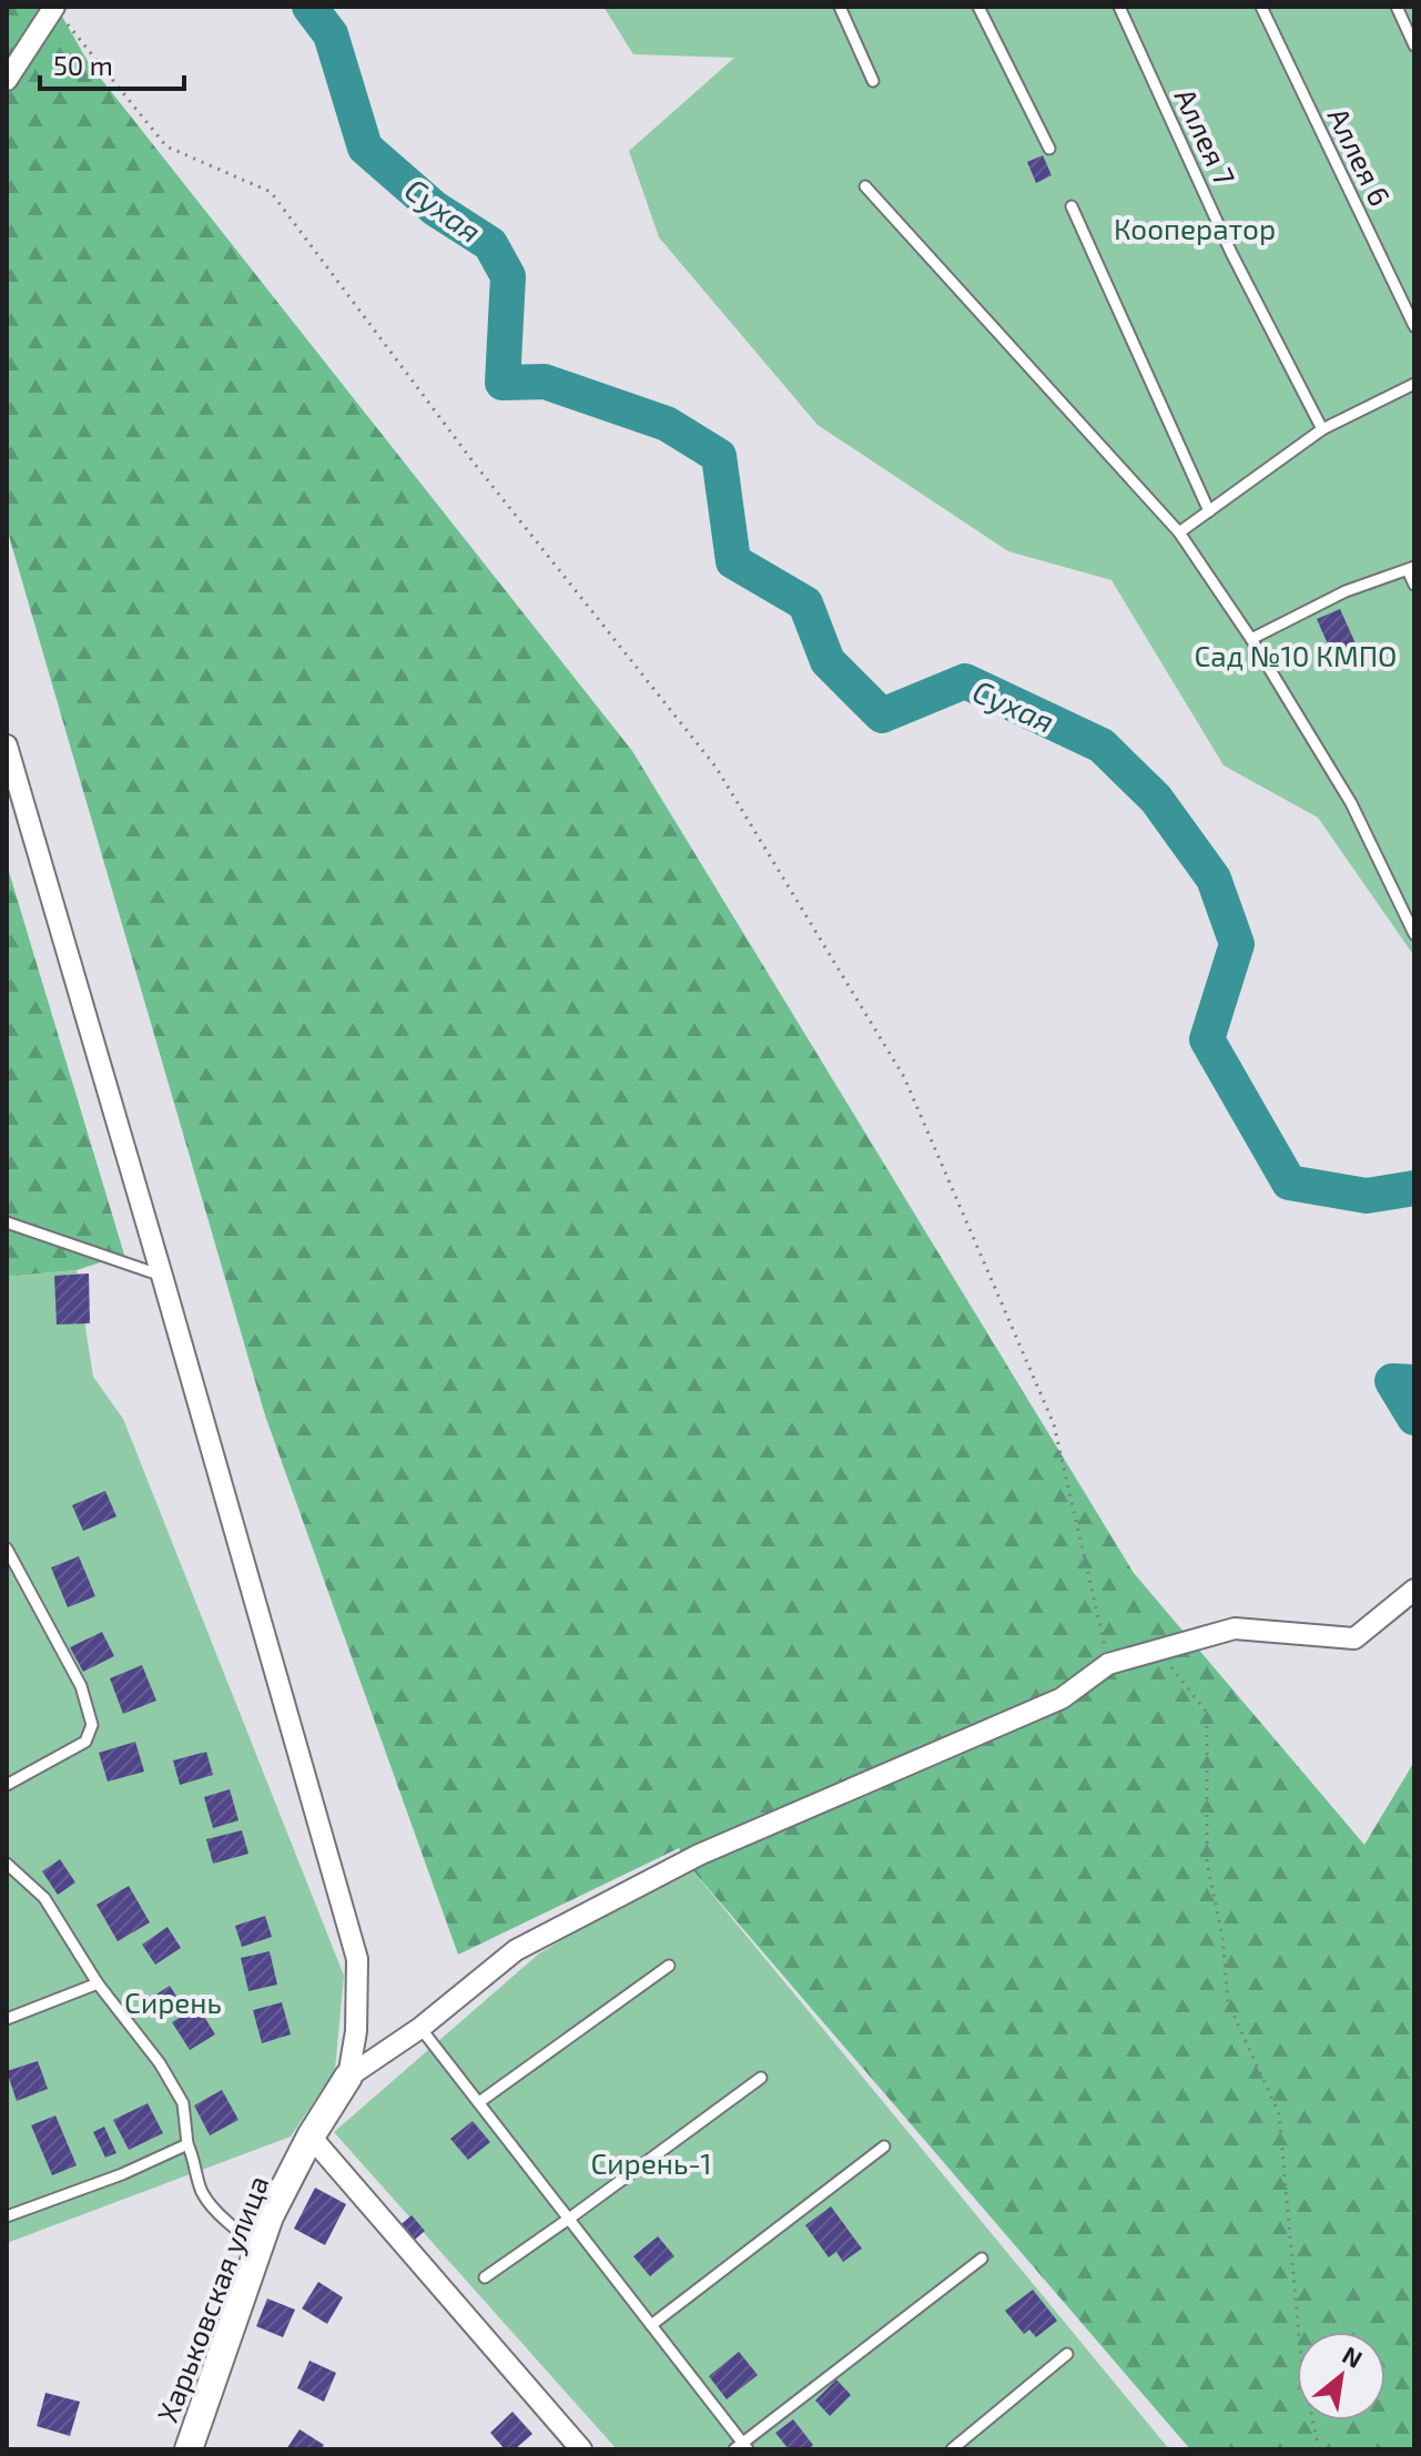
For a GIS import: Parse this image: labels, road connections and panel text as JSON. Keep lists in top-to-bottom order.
{
  "streets": {
    "street": ["Харьковская улица"],
    "lane": ["Аллея 7", "Аллея 6"]
  },
  "water": ["Сухая"],
  "parks": [
    "Кооператор",
    "Сад №10 КМПО",
    "Сирень",
    "Сирень-1"
  ],
  "scale_bar": "50 m",
  "north": "top right"
}
